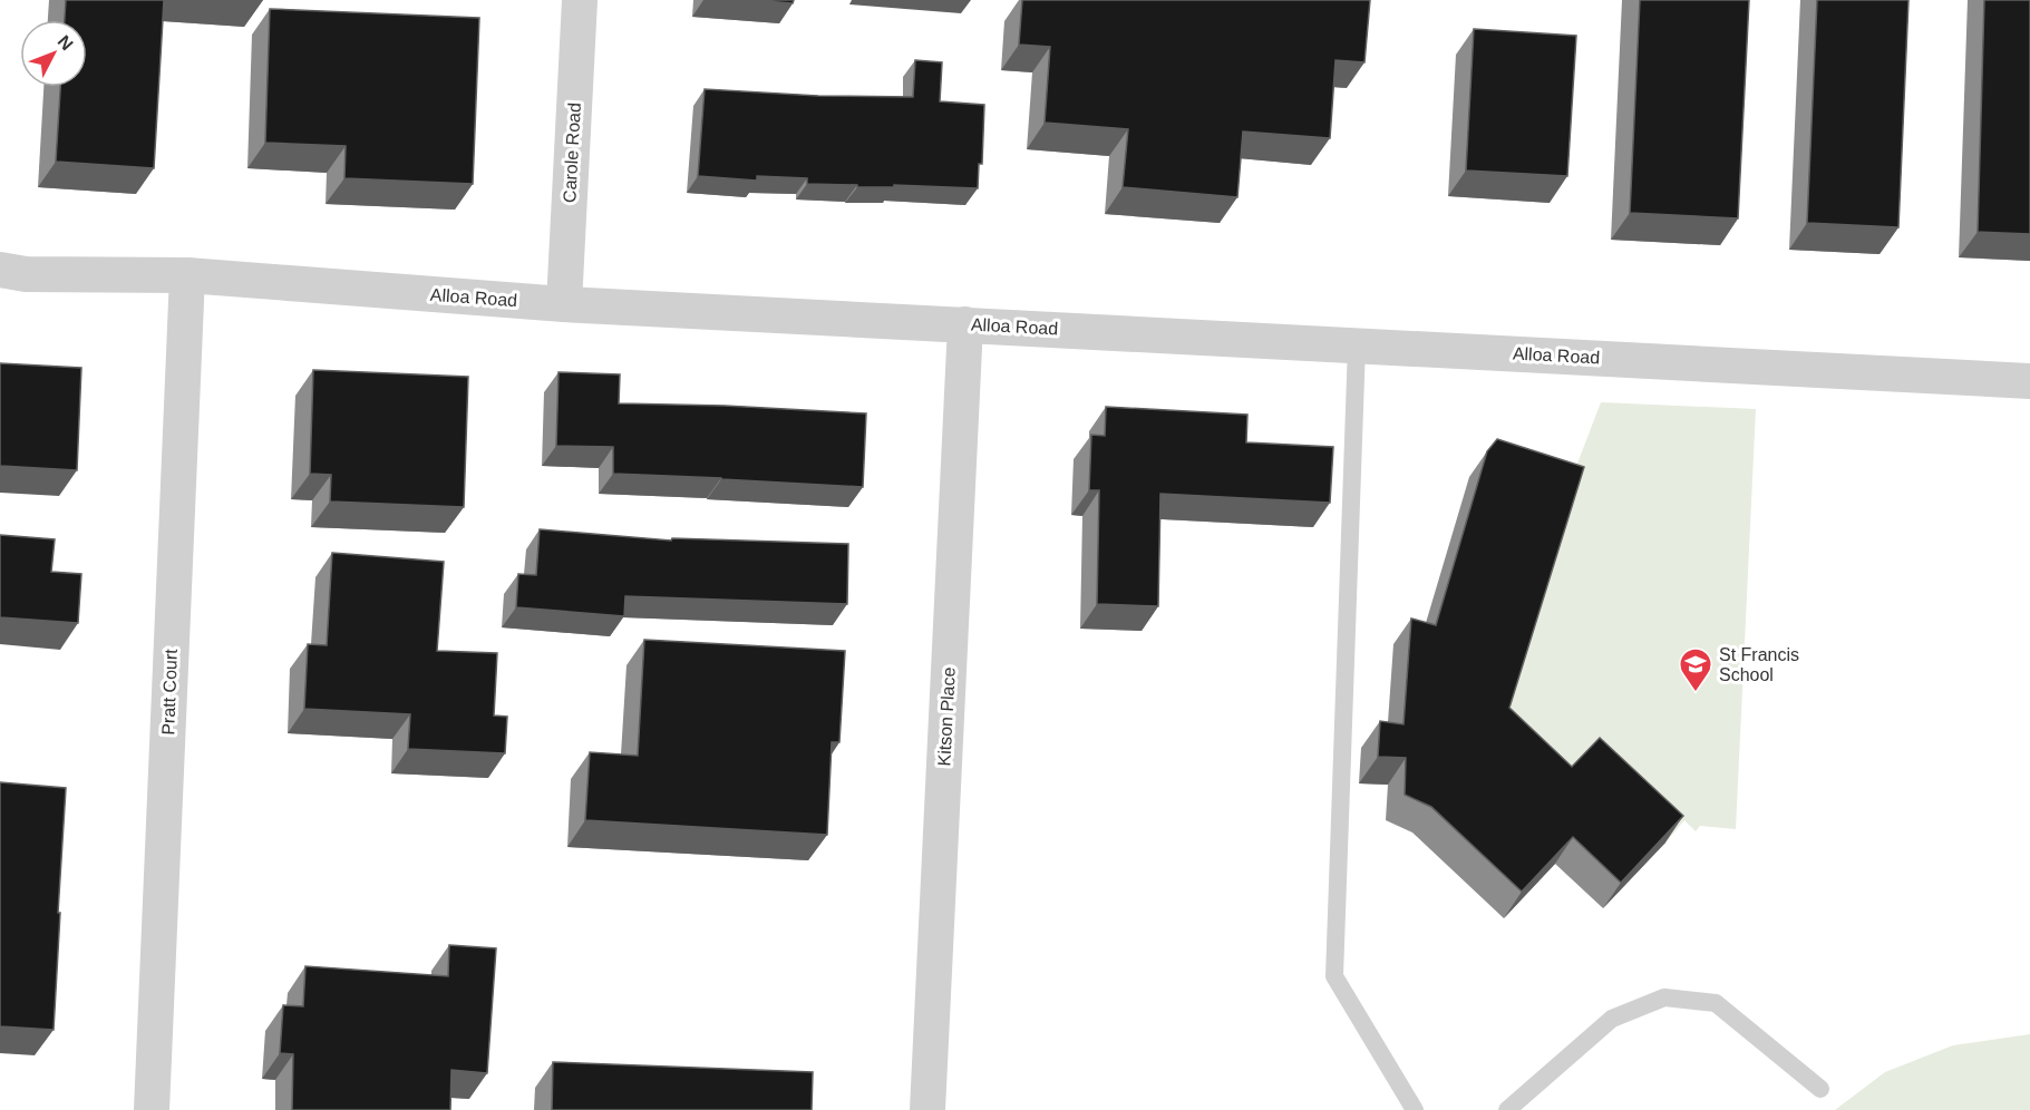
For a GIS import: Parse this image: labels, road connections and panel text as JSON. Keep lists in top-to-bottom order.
{
  "streets": {
    "street": [
      "Carole Road",
      "Alloa Road",
      "Pratt Court",
      "Kitson Place"
    ]
  },
  "crossings": [
    ["Carole Road", "Alloa Road"],
    ["Alloa Road", "Pratt Court"],
    ["Alloa Road", "Kitson Place"]
  ],
  "places": {
    "school or university": ["St Francis School"]
  },
  "north": "top right"
}
